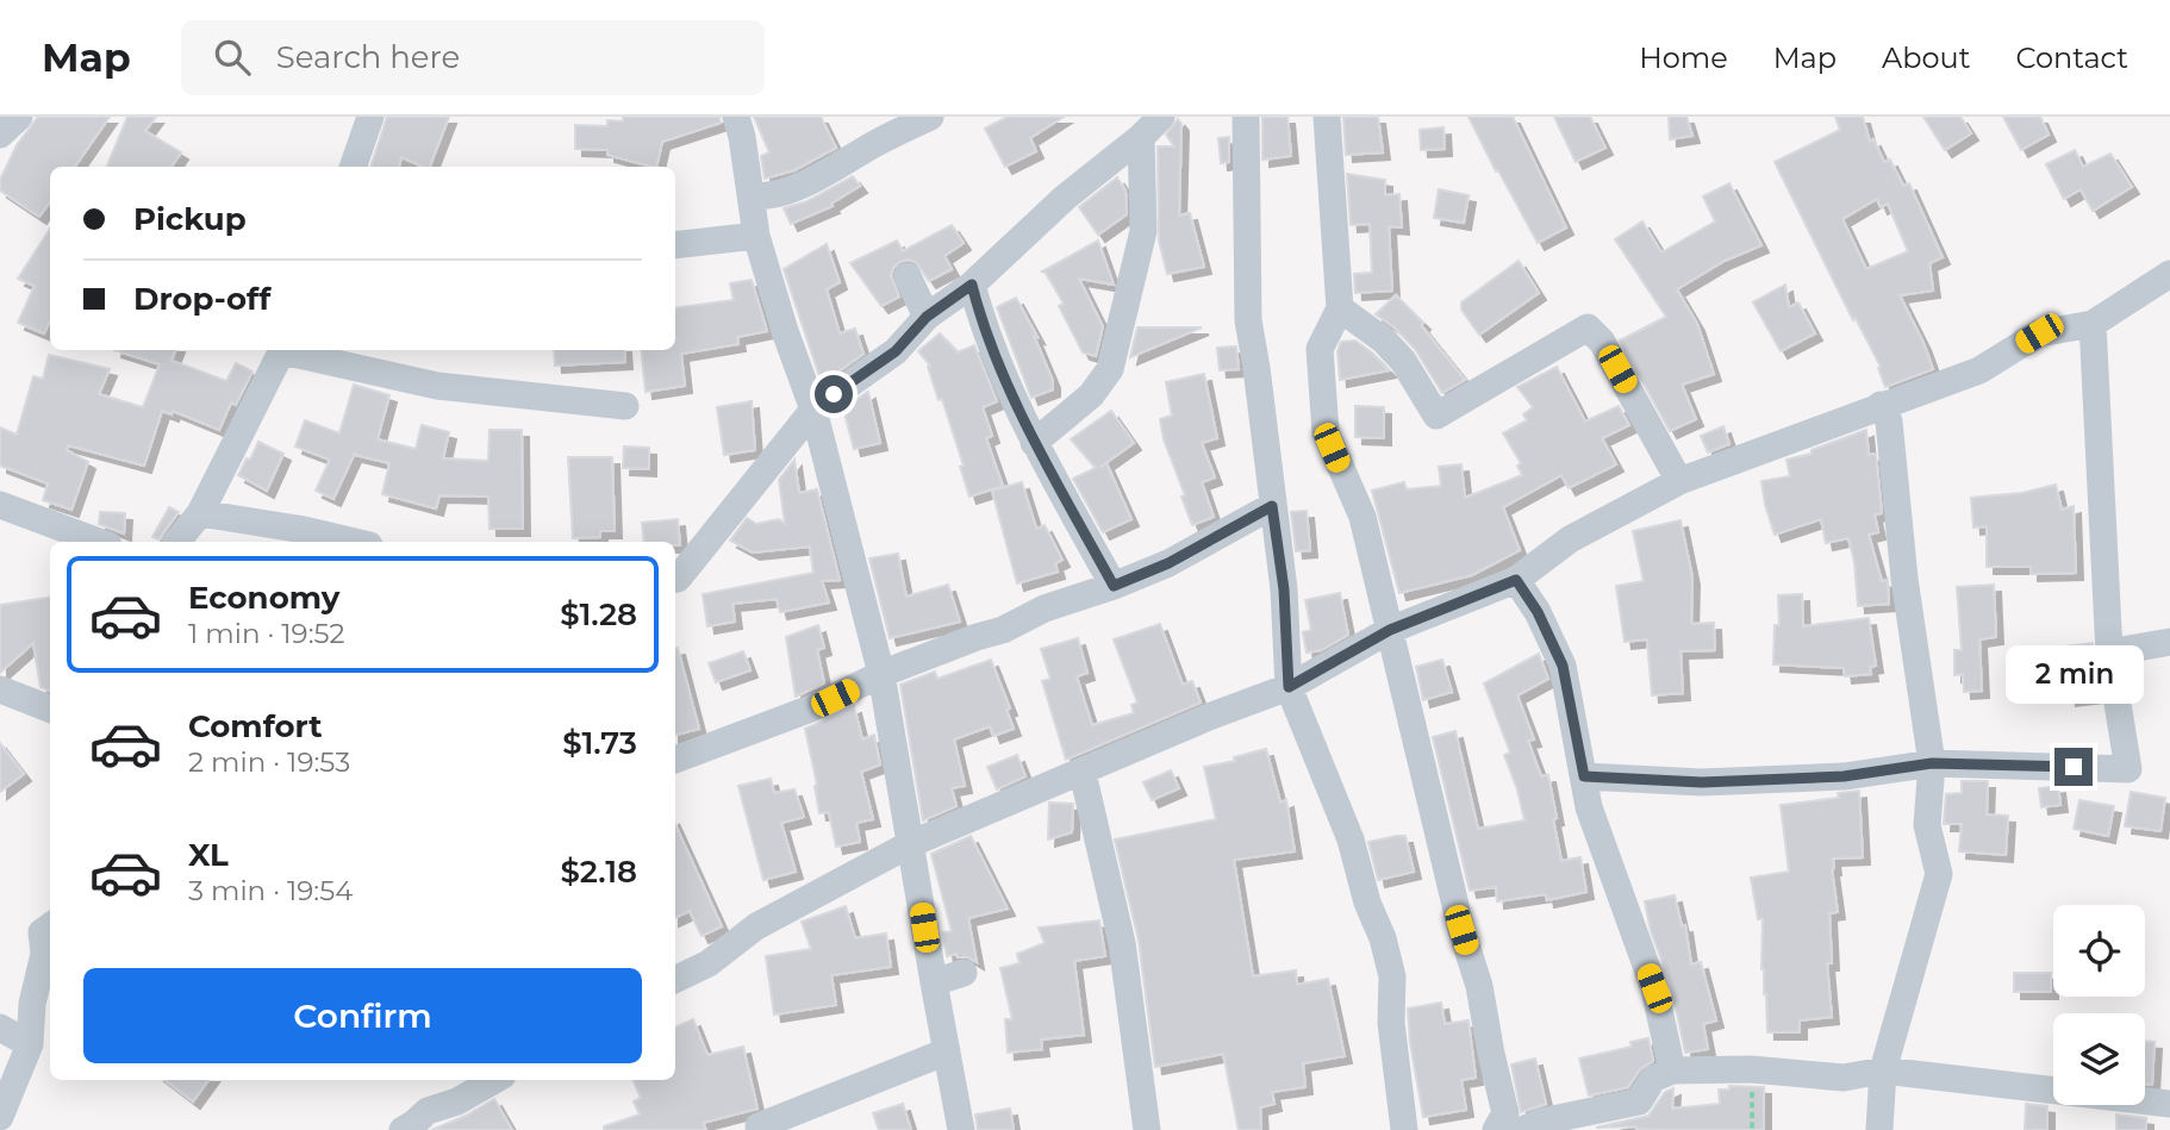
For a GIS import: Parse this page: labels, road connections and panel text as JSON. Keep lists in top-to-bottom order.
{
  "page": {
    "header": "Map",
    "search": "Search here",
    "nav": [
      "Home",
      "Map",
      "About",
      "Contact"
    ],
    "banner": ["Pickup", "Drop-off"],
    "list": [
      {
        "name": "Economy",
        "note": "1 min · 19:52",
        "value": "$1.28"
      },
      {
        "name": "Comfort",
        "note": "2 min · 19:53",
        "value": "$1.73"
      },
      {
        "name": "XL",
        "note": "3 min · 19:54",
        "value": "$2.18"
      }
    ],
    "bubble": "2 min",
    "buttons": "Confirm"
  }
}
